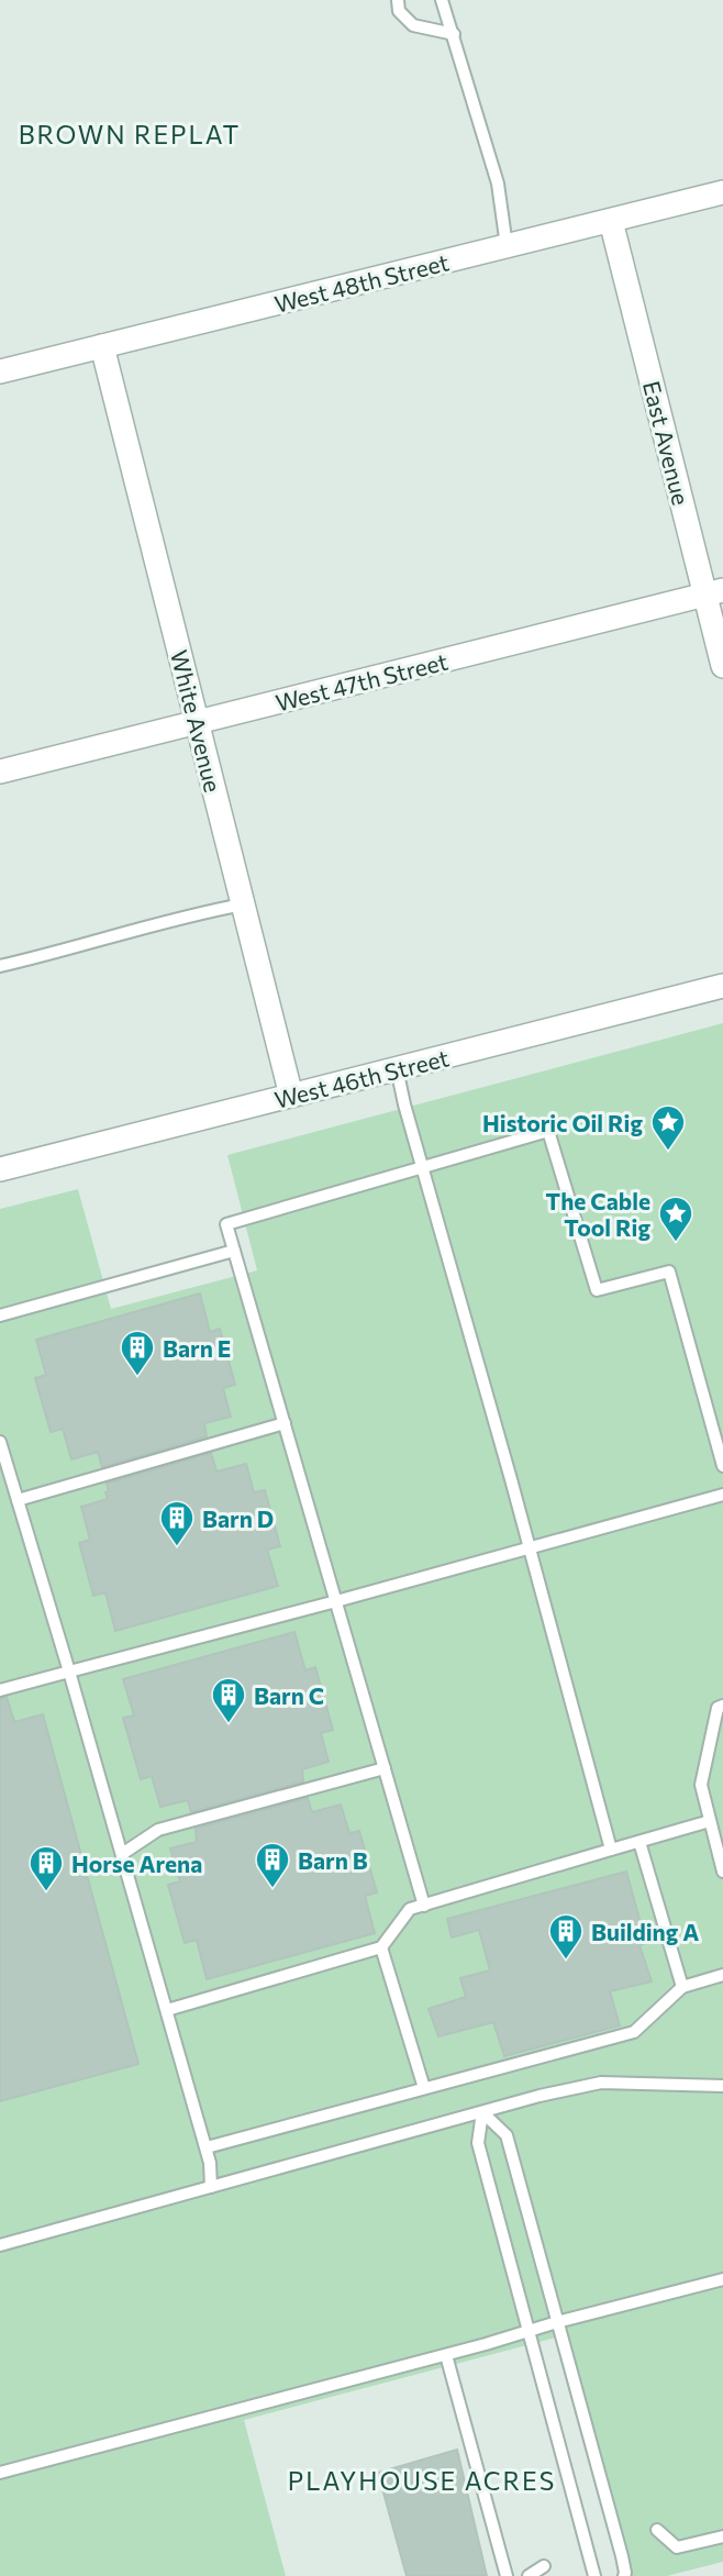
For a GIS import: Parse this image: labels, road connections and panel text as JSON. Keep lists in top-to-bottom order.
{
  "streets": {
    "street": [
      "West 48th Street",
      "East Avenue",
      "West 47th Street",
      "White Avenue",
      "West 46th Street"
    ]
  },
  "crossings": [
    ["West 48th Street", "East Avenue"],
    ["West 48th Street", "White Avenue"],
    ["East Avenue", "West 47th Street"],
    ["West 47th Street", "White Avenue"],
    ["White Avenue", "West 46th Street"]
  ],
  "districts": ["BROWN REPLAT", "PLAYHOUSE ACRES"],
  "places": {
    "place": ["Historic Oil Rig", "The Cable Tool Rig"],
    "building": [
      "Barn E",
      "Barn D",
      "Barn C",
      "Barn B",
      "Horse Arena",
      "Building A"
    ]
  }
}
